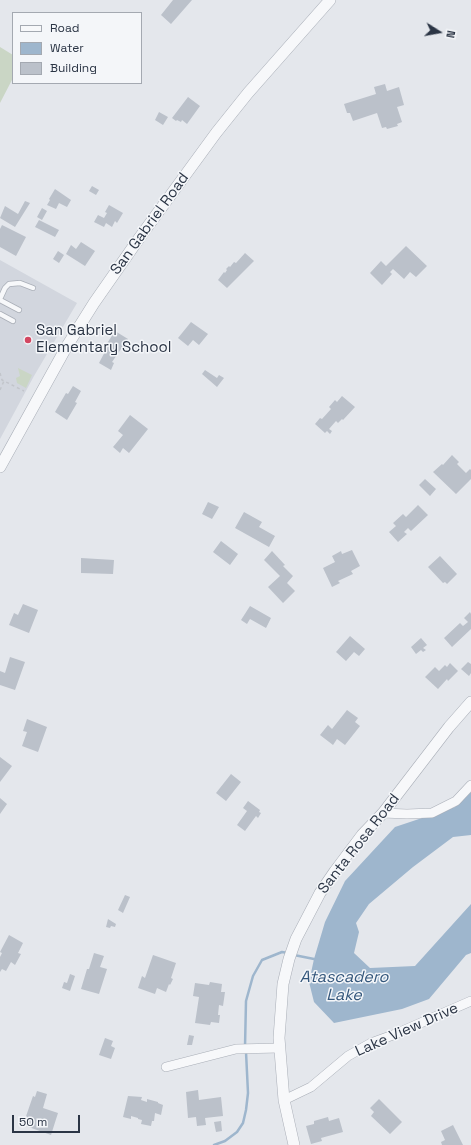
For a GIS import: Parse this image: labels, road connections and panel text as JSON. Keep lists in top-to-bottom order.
{
  "streets": {
    "street": ["San Gabriel Road", "Santa Rosa Road", "Lake View Drive"]
  },
  "crossings": [
    ["Santa Rosa Road", "Lake View Drive"]
  ],
  "water": ["Atascadero Lake"],
  "places": ["San Gabriel Elementary School"],
  "legend": ["Road", "Water", "Building"],
  "scale_bar": "50 m",
  "north": "right"
}
